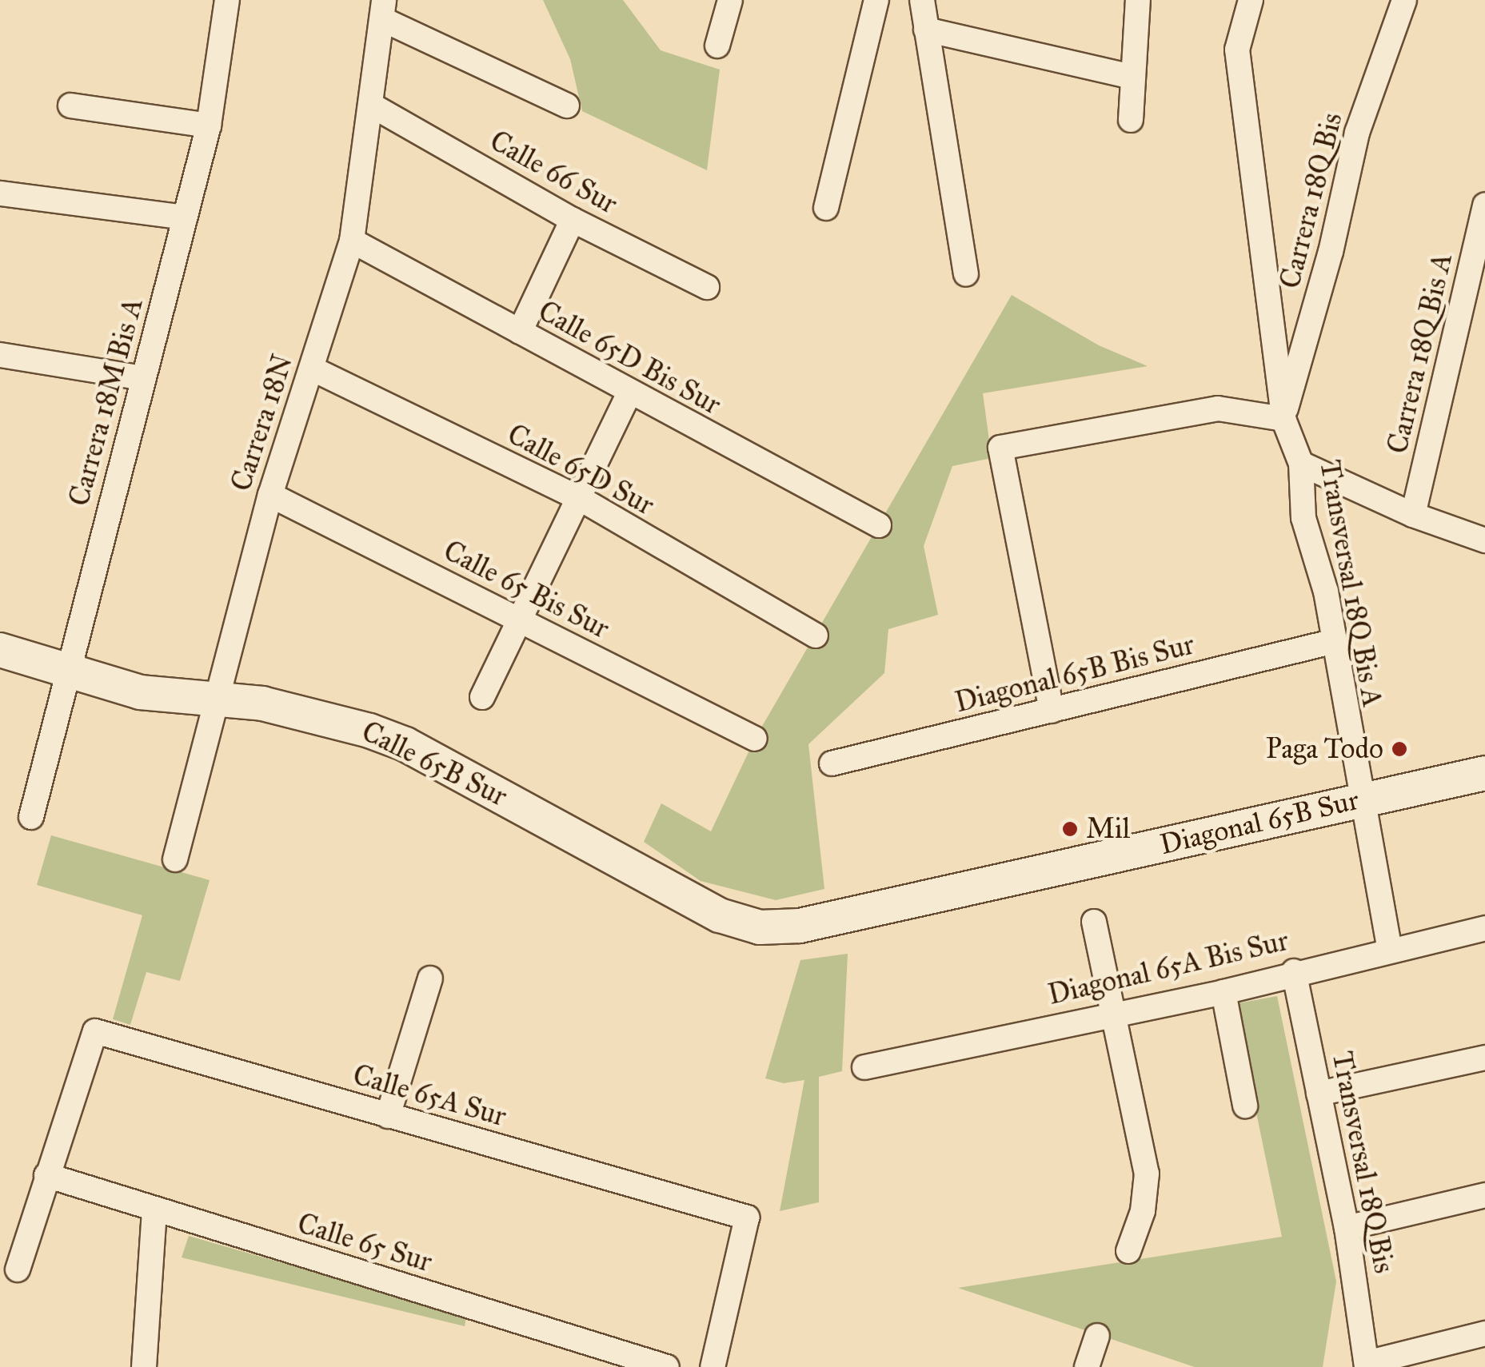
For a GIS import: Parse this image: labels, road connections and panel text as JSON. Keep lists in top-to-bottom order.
{
  "streets": {
    "street": [
      "Calle 66 Sur",
      "Carrera 18Q Bis",
      "Carrera 18Q Bis A",
      "Calle 65D Bis Sur",
      "Carrera 18M Bis A",
      "Carrera 18N",
      "Calle 65D Sur",
      "Transversal 18Q Bis A",
      "Calle 65 Bis Sur",
      "Diagonal 65B Bis Sur",
      "Calle 65B Sur",
      "Diagonal 65B Sur",
      "Diagonal 65A Bis Sur",
      "Calle 65A Sur",
      "Transversal 18Q Bis",
      "Calle 65 Sur"
    ]
  },
  "crossings": [
    ["Calle 66 Sur", "Carrera 18N"],
    ["Carrera 18Q Bis", "Transversal 18Q Bis A"],
    ["Calle 65D Bis Sur", "Carrera 18N"],
    ["Carrera 18M Bis A", "Calle 65B Sur"],
    ["Carrera 18N", "Calle 65D Sur"],
    ["Carrera 18N", "Calle 65 Bis Sur"],
    ["Carrera 18N", "Calle 65B Sur"],
    ["Transversal 18Q Bis A", "Diagonal 65B Bis Sur"],
    ["Transversal 18Q Bis A", "Diagonal 65B Sur"],
    ["Transversal 18Q Bis A", "Diagonal 65A Bis Sur"],
    ["Calle 65B Sur", "Diagonal 65B Sur"],
    ["Diagonal 65A Bis Sur", "Transversal 18Q Bis"],
    ["Calle 65A Sur", "Calle 65 Sur"]
  ],
  "places": ["Paga Todo", "Mil"]
}
